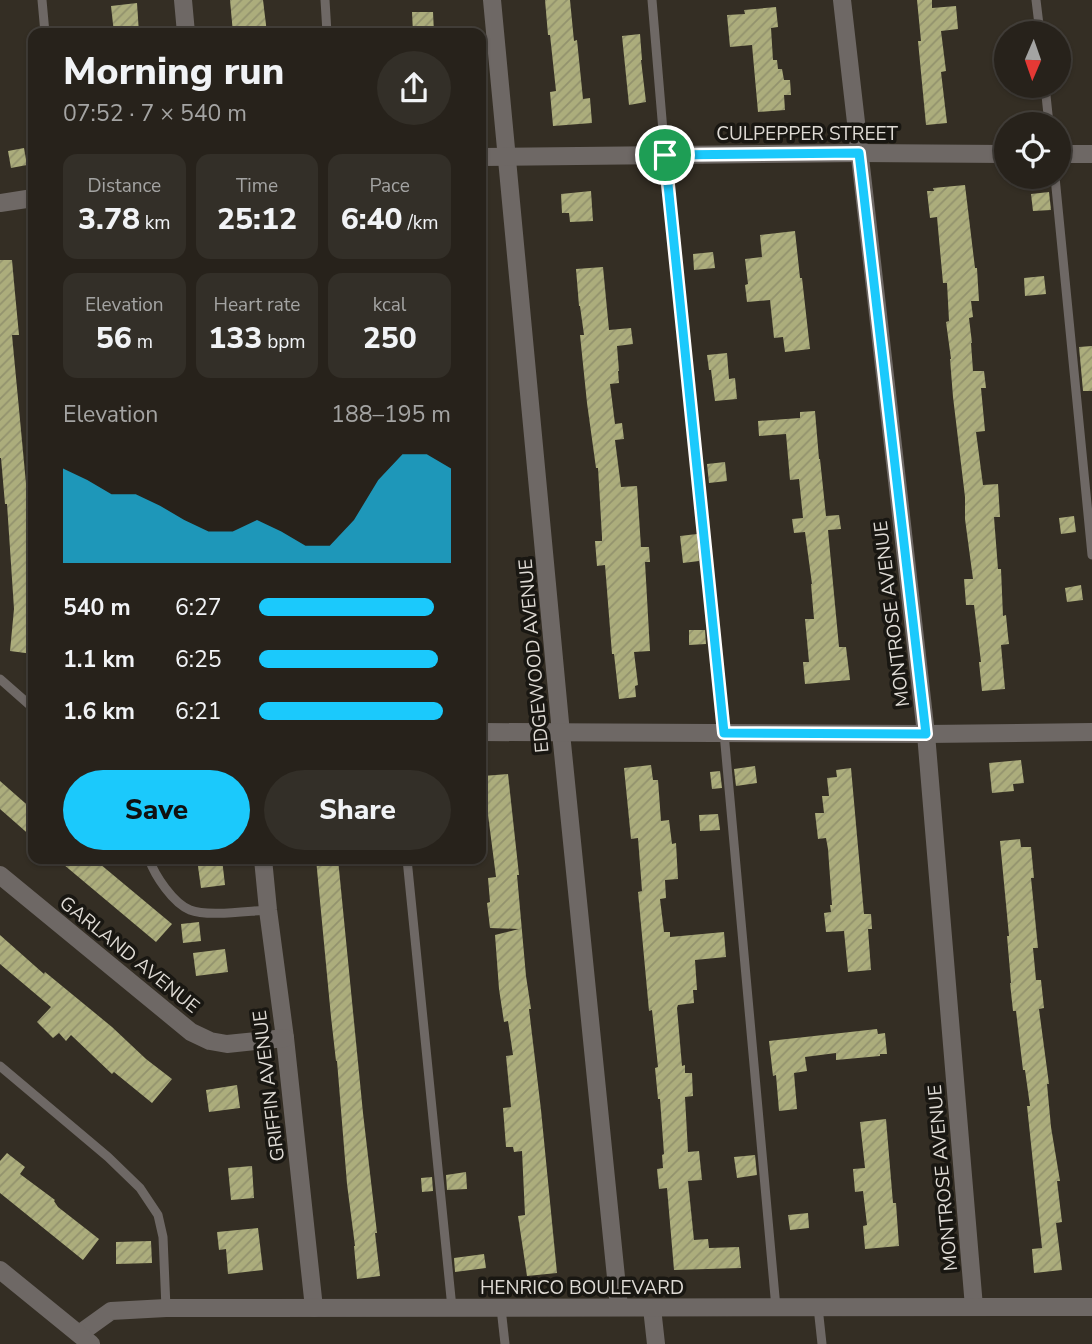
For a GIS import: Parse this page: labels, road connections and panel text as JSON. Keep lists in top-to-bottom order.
{
  "streets": {
    "street": [
      "CULPEPPER STREET",
      "MONTROSE AVENUE",
      "EDGEWOOD AVENUE",
      "GARLAND AVENUE",
      "GRIFFIN AVENUE",
      "HENRICO BOULEVARD"
    ]
  },
  "crossings": [
    ["CULPEPPER STREET", "MONTROSE AVENUE"],
    ["CULPEPPER STREET", "EDGEWOOD AVENUE"],
    ["MONTROSE AVENUE", "HENRICO BOULEVARD"],
    ["EDGEWOOD AVENUE", "HENRICO BOULEVARD"],
    ["GARLAND AVENUE", "GRIFFIN AVENUE"],
    ["GRIFFIN AVENUE", "HENRICO BOULEVARD"]
  ],
  "north": "bottom",
  "page": {
    "heading": ["Morning run", "07:52 · 7 × 540 m"],
    "stats": [
      ["Distance", "3.78 km"],
      ["Time", "25:12"],
      ["Pace", "6:40 /km"],
      ["Elevation", "56 m"],
      ["Heart rate", "133 bpm"],
      ["kcal", "250"]
    ],
    "chart": ["Elevation", "188–195 m"],
    "list": [
      {
        "name": "540 m",
        "note": "6:27"
      },
      {
        "name": "1.1 km",
        "note": "6:25"
      },
      {
        "name": "1.6 km",
        "note": "6:21"
      }
    ],
    "buttons": ["Save", "Share"]
  }
}
